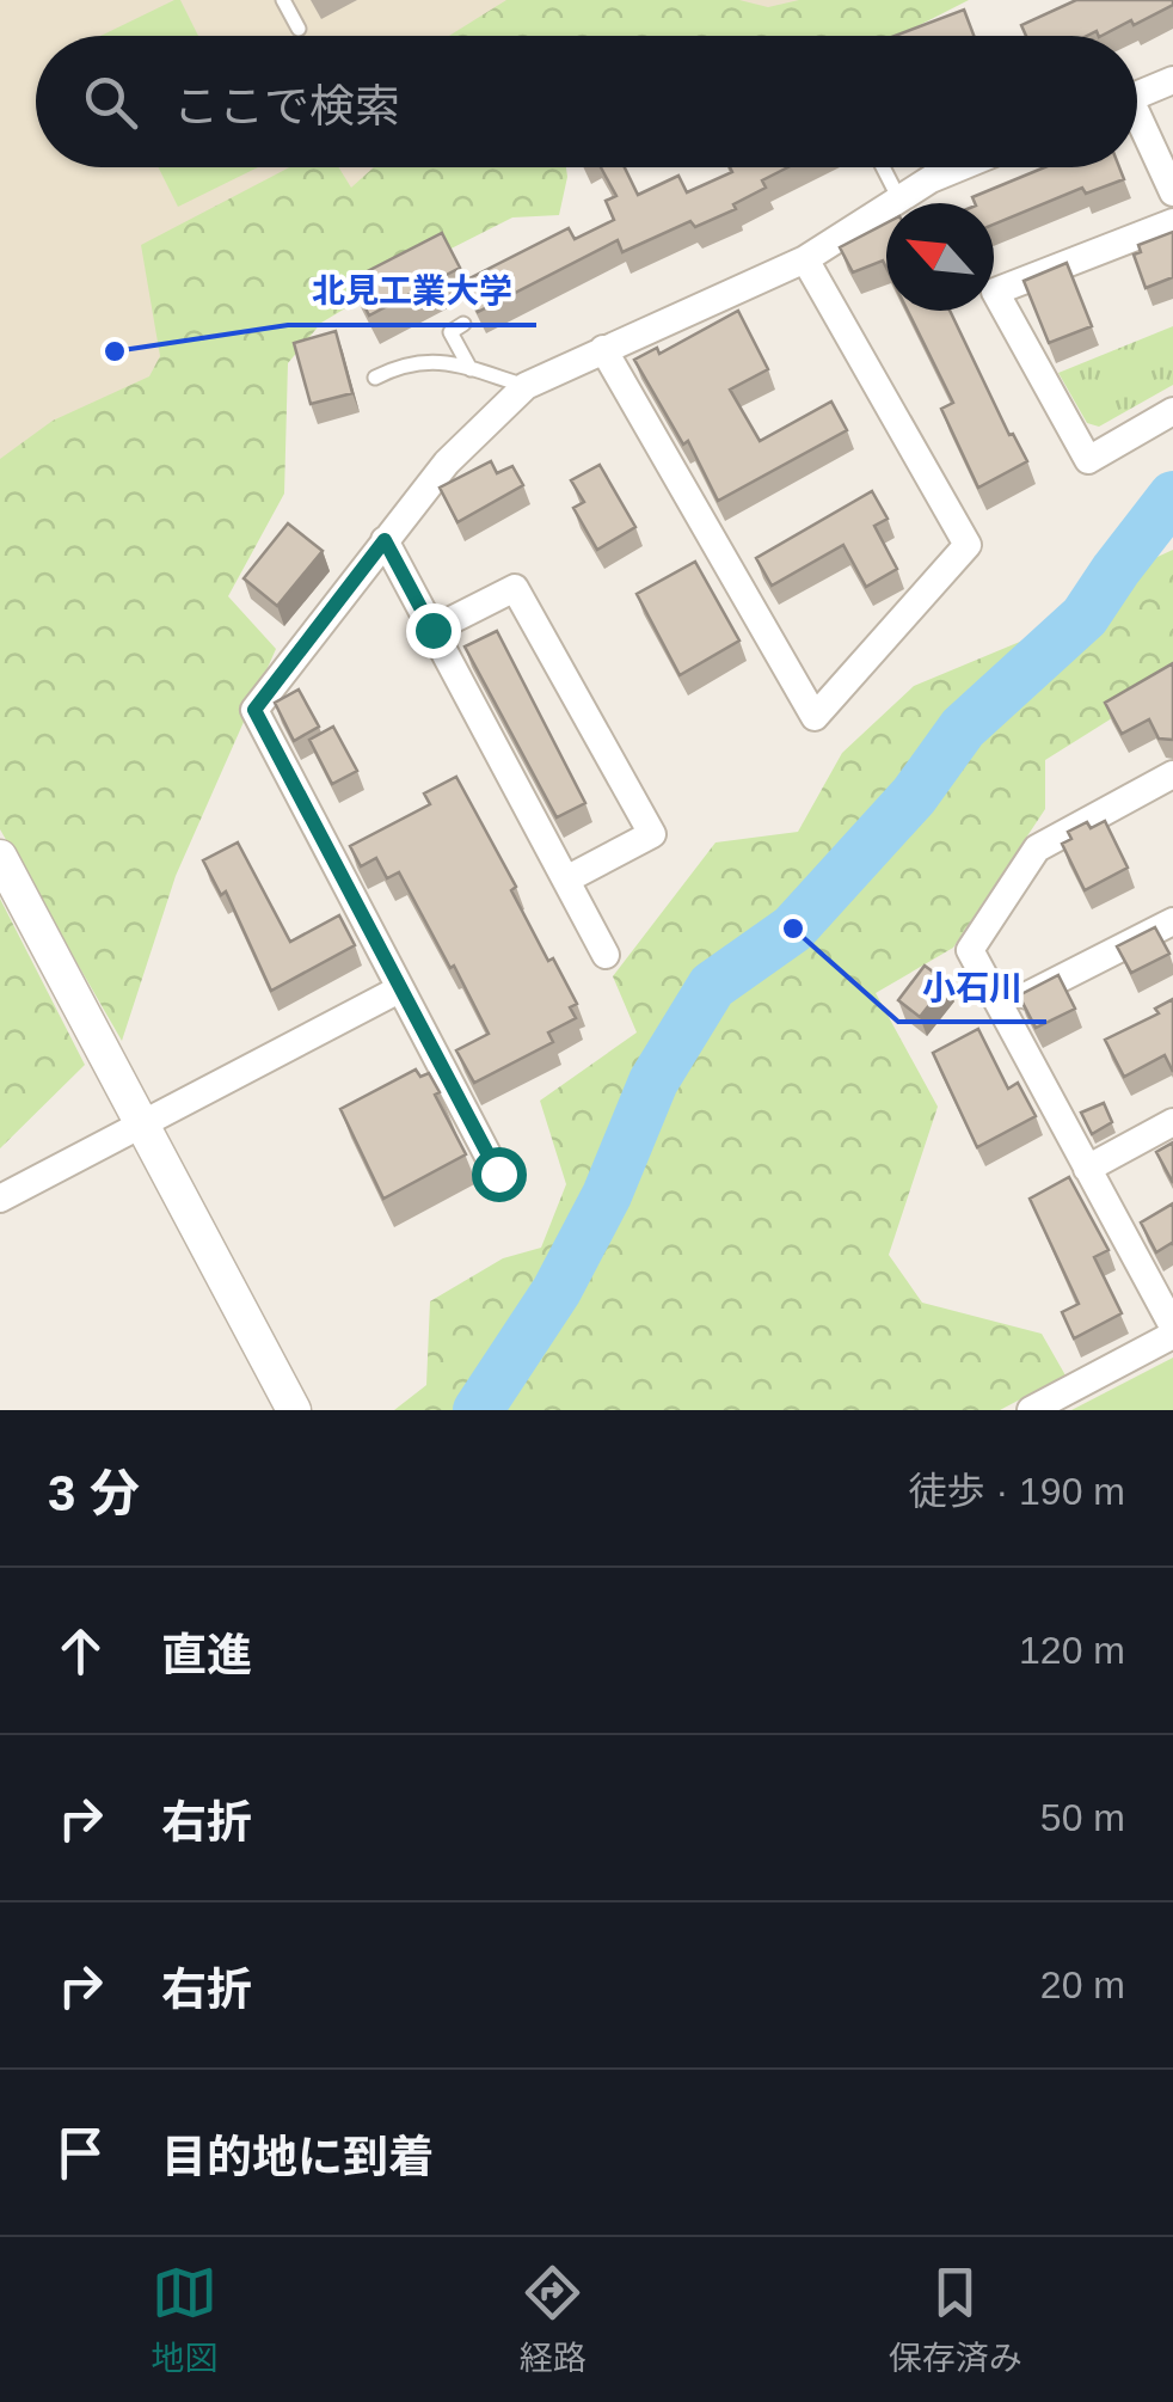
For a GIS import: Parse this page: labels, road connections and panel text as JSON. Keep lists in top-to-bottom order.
{
  "places": ["北見工業大学", "小石川"],
  "north": "top left",
  "page": {
    "search": "ここで検索",
    "heading": ["3 分", "徒歩 · 190 m"],
    "list": [
      ["直進", "120 m"],
      ["右折", "50 m"],
      ["右折", "20 m"],
      "目的地に到着"
    ],
    "nav": ["地図", "経路", "保存済み"]
  }
}
